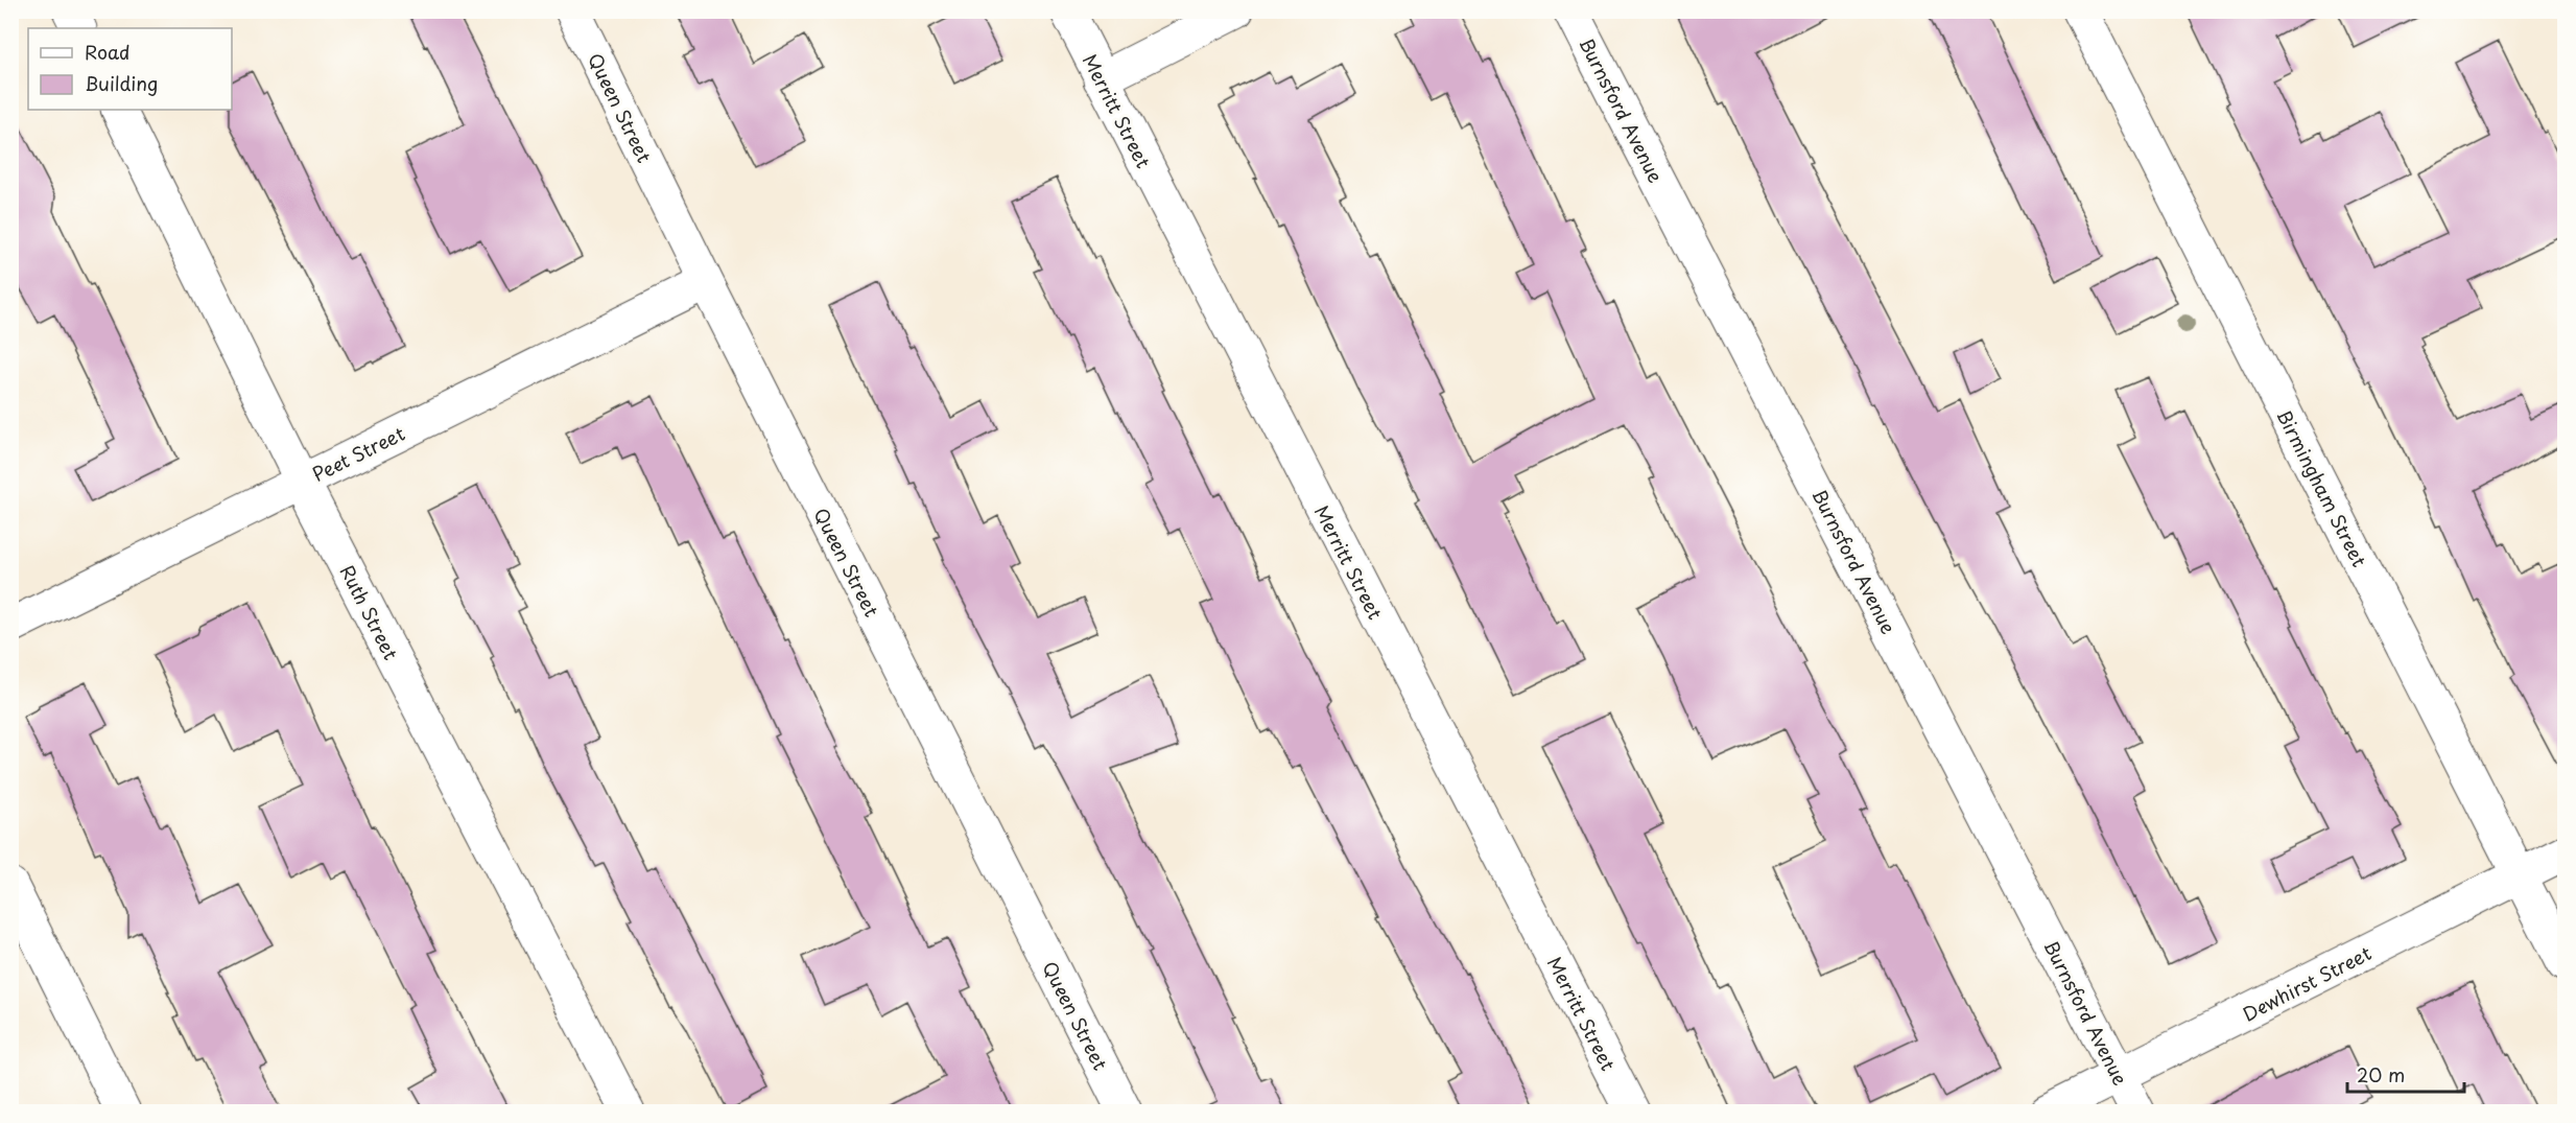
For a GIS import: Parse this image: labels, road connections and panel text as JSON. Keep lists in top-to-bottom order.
{
  "streets": {
    "street": [
      "Queen Street",
      "Burnsford Avenue",
      "Merritt Street",
      "Peet Street",
      "Birmingham Street",
      "Ruth Street",
      "Dewhirst Street"
    ]
  },
  "crossings": [
    ["Queen Street", "Peet Street"],
    ["Burnsford Avenue", "Dewhirst Street"],
    ["Peet Street", "Ruth Street"],
    ["Birmingham Street", "Dewhirst Street"]
  ],
  "legend": ["Road", "Building"],
  "scale_bar": "20 m"
}
